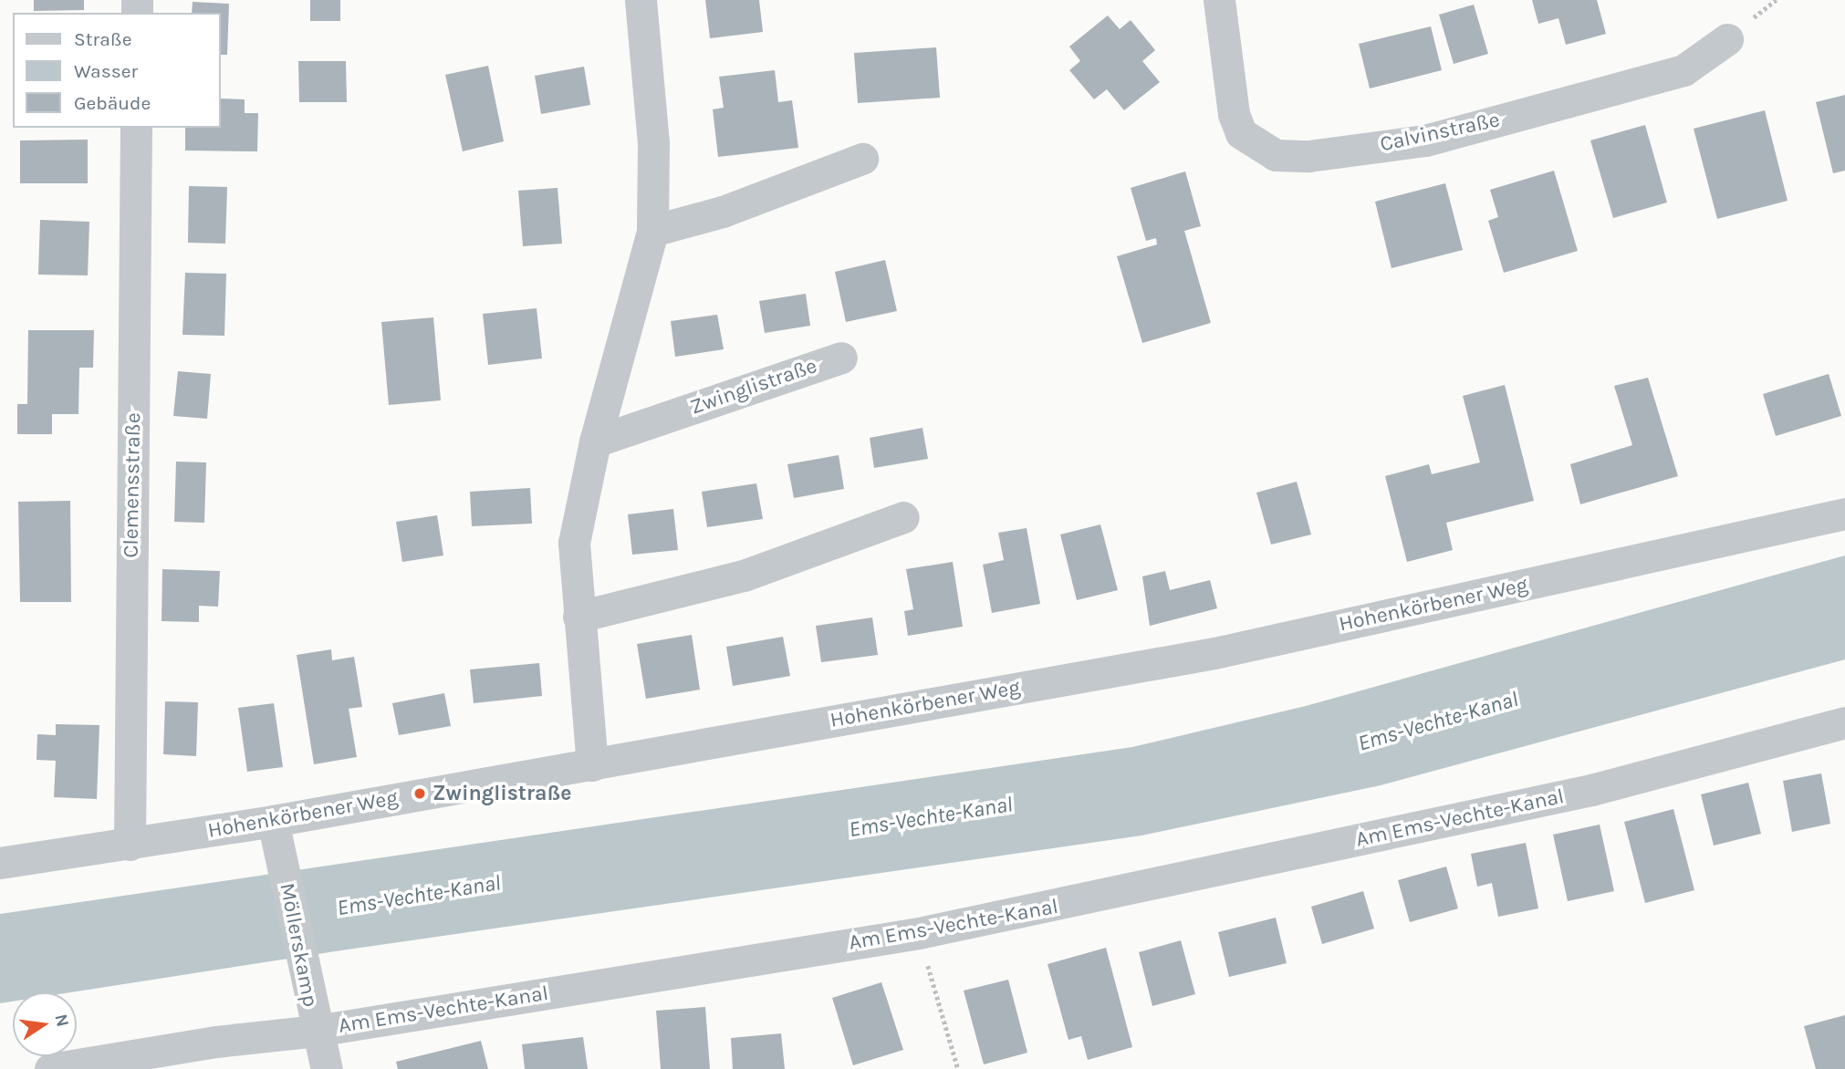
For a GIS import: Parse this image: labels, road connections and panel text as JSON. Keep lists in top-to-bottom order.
{
  "streets": {
    "street": [
      "Calvinstraße",
      "Zwinglistraße",
      "Clemensstraße",
      "Hohenkörbener Weg",
      "Am Ems-Vechte-Kanal",
      "Möllerskamp"
    ]
  },
  "crossings": [
    ["Clemensstraße", "Hohenkörbener Weg"],
    ["Hohenkörbener Weg", "Möllerskamp"],
    ["Am Ems-Vechte-Kanal", "Möllerskamp"]
  ],
  "water": ["Ems-Vechte-Kanal"],
  "places": ["Zwinglistraße"],
  "legend": ["Straße", "Wasser", "Gebäude"],
  "north": "right"
}
